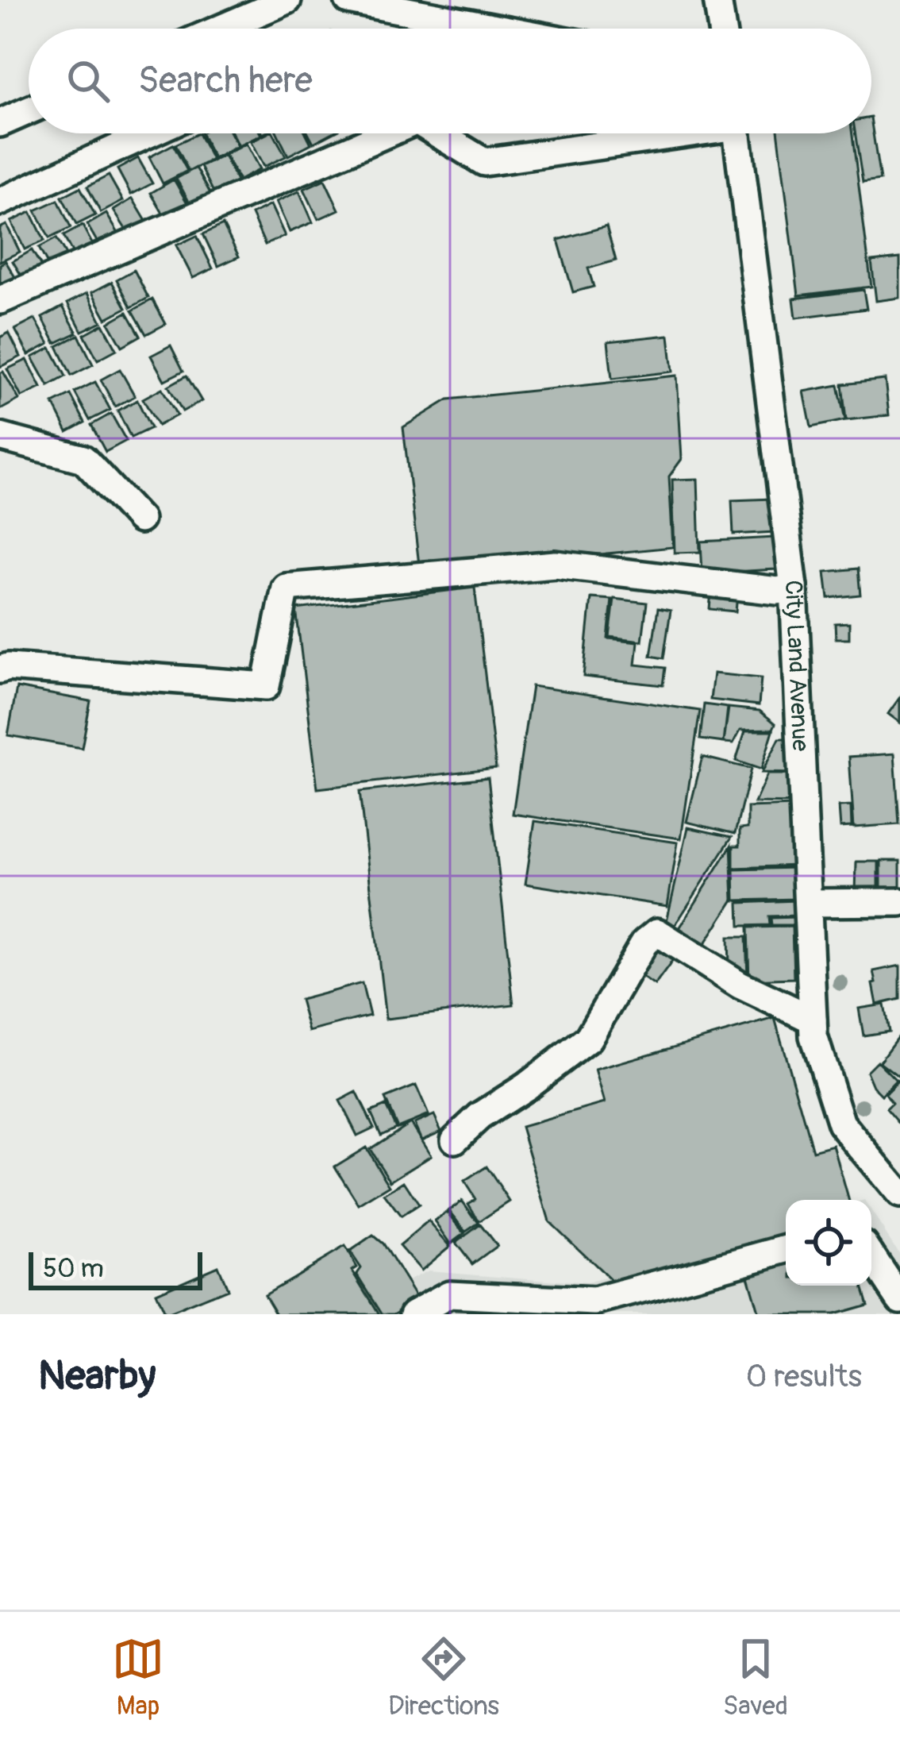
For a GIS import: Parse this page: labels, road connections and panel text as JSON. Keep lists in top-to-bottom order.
{
  "streets": {
    "street": ["City Land Avenue"]
  },
  "scale_bar": "50 m",
  "page": {
    "search": "Search here",
    "scale": "50 m",
    "heading": ["Nearby", "0 results"],
    "nav": ["Map", "Directions", "Saved"]
  }
}
